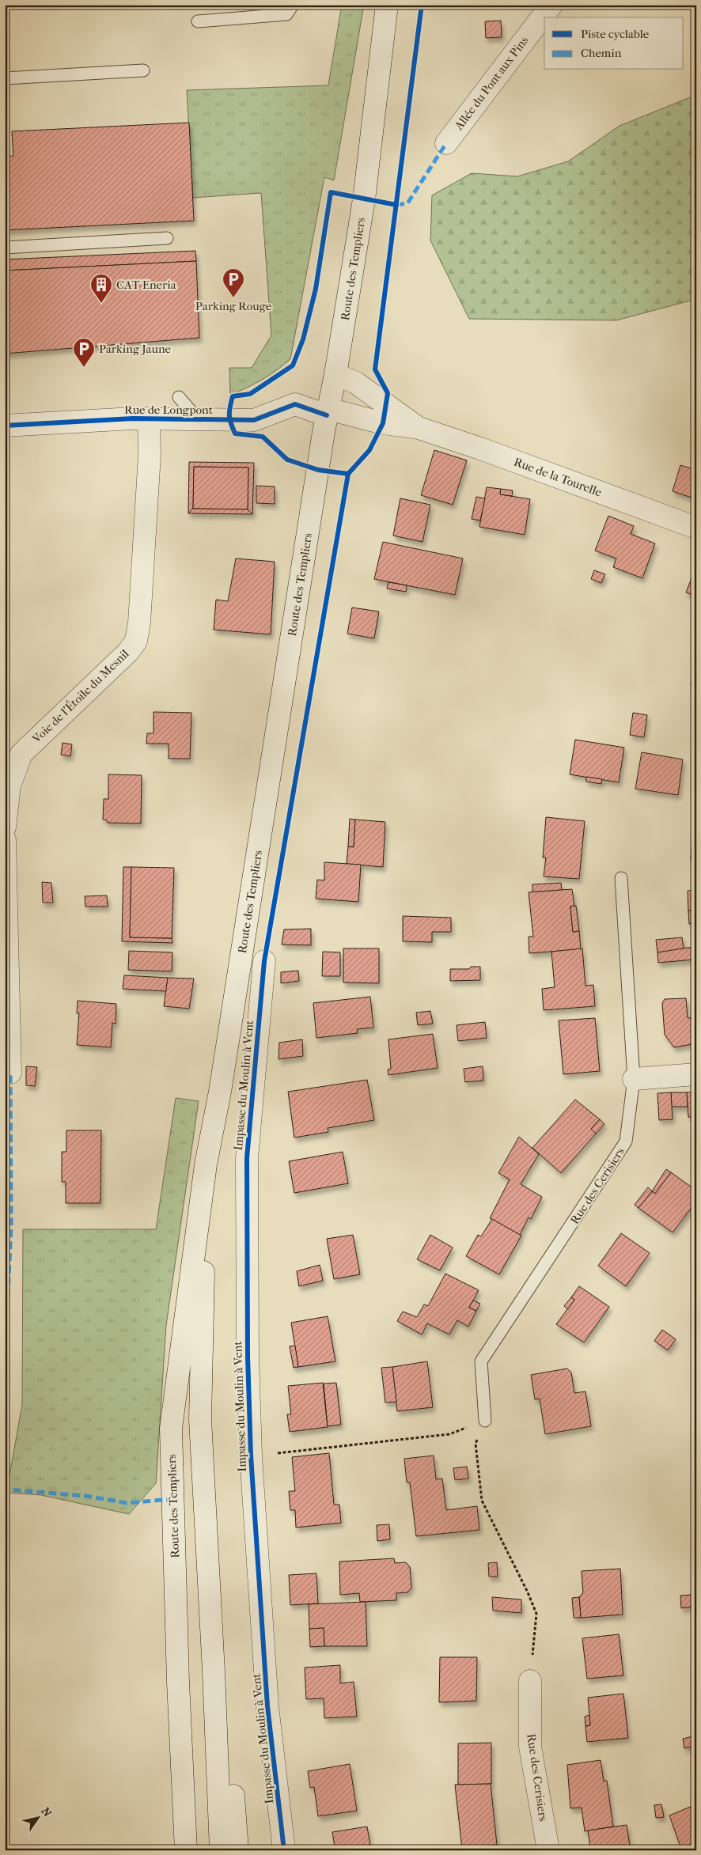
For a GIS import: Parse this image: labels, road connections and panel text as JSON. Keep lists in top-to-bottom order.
{
  "streets": {
    "street": [
      "Allée du Pont aux Pins",
      "Route des Templiers",
      "Rue de Longpont",
      "Rue de la Tourelle",
      "Voie de l'Étoile du Mesnil",
      "Impasse du Moulin à Vent",
      "Rue des Cerisiers"
    ]
  },
  "crossings": [
    ["Route des Templiers", "Rue de Longpont"],
    ["Route des Templiers", "Rue de la Tourelle"],
    ["Rue de Longpont", "Rue de la Tourelle"],
    ["Rue de Longpont", "Voie de l'Étoile du Mesnil"]
  ],
  "places": {
    "parking": ["Parking Rouge", "Parking Jaune"],
    "building": ["CAT Eneria"]
  },
  "legend": ["Piste cyclable", "Chemin"],
  "north": "top right"
}
